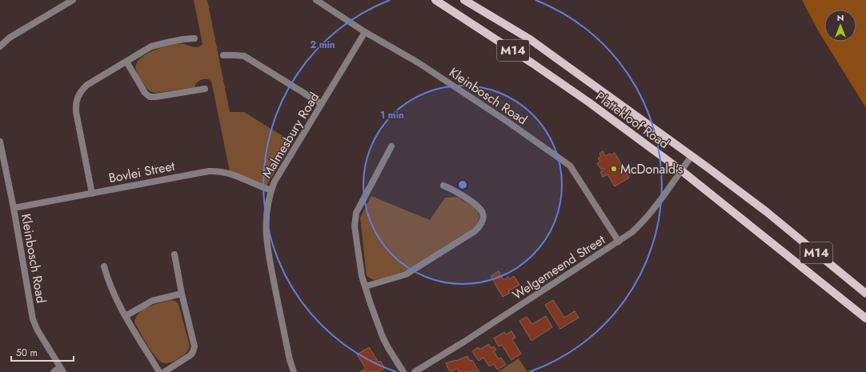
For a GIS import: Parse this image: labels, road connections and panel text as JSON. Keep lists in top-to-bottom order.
{
  "streets": {
    "main road": ["M14", "Plattekloof Road"],
    "street": [
      "Kleinbosch Road",
      "Malmesbury Road",
      "Bovlei Street",
      "Welgemeend Street"
    ]
  },
  "crossings": [
    ["Kleinbosch Road", "Malmesbury Road"],
    ["Kleinbosch Road", "Bovlei Street"],
    ["Kleinbosch Road", "Welgemeend Street"],
    ["Plattekloof Road", "Welgemeend Street"],
    ["Malmesbury Road", "Bovlei Street"]
  ],
  "places": ["McDonald's"],
  "scale_bar": "50 m",
  "north": "top",
  "rings": ["2 min", "1 min"]
}
